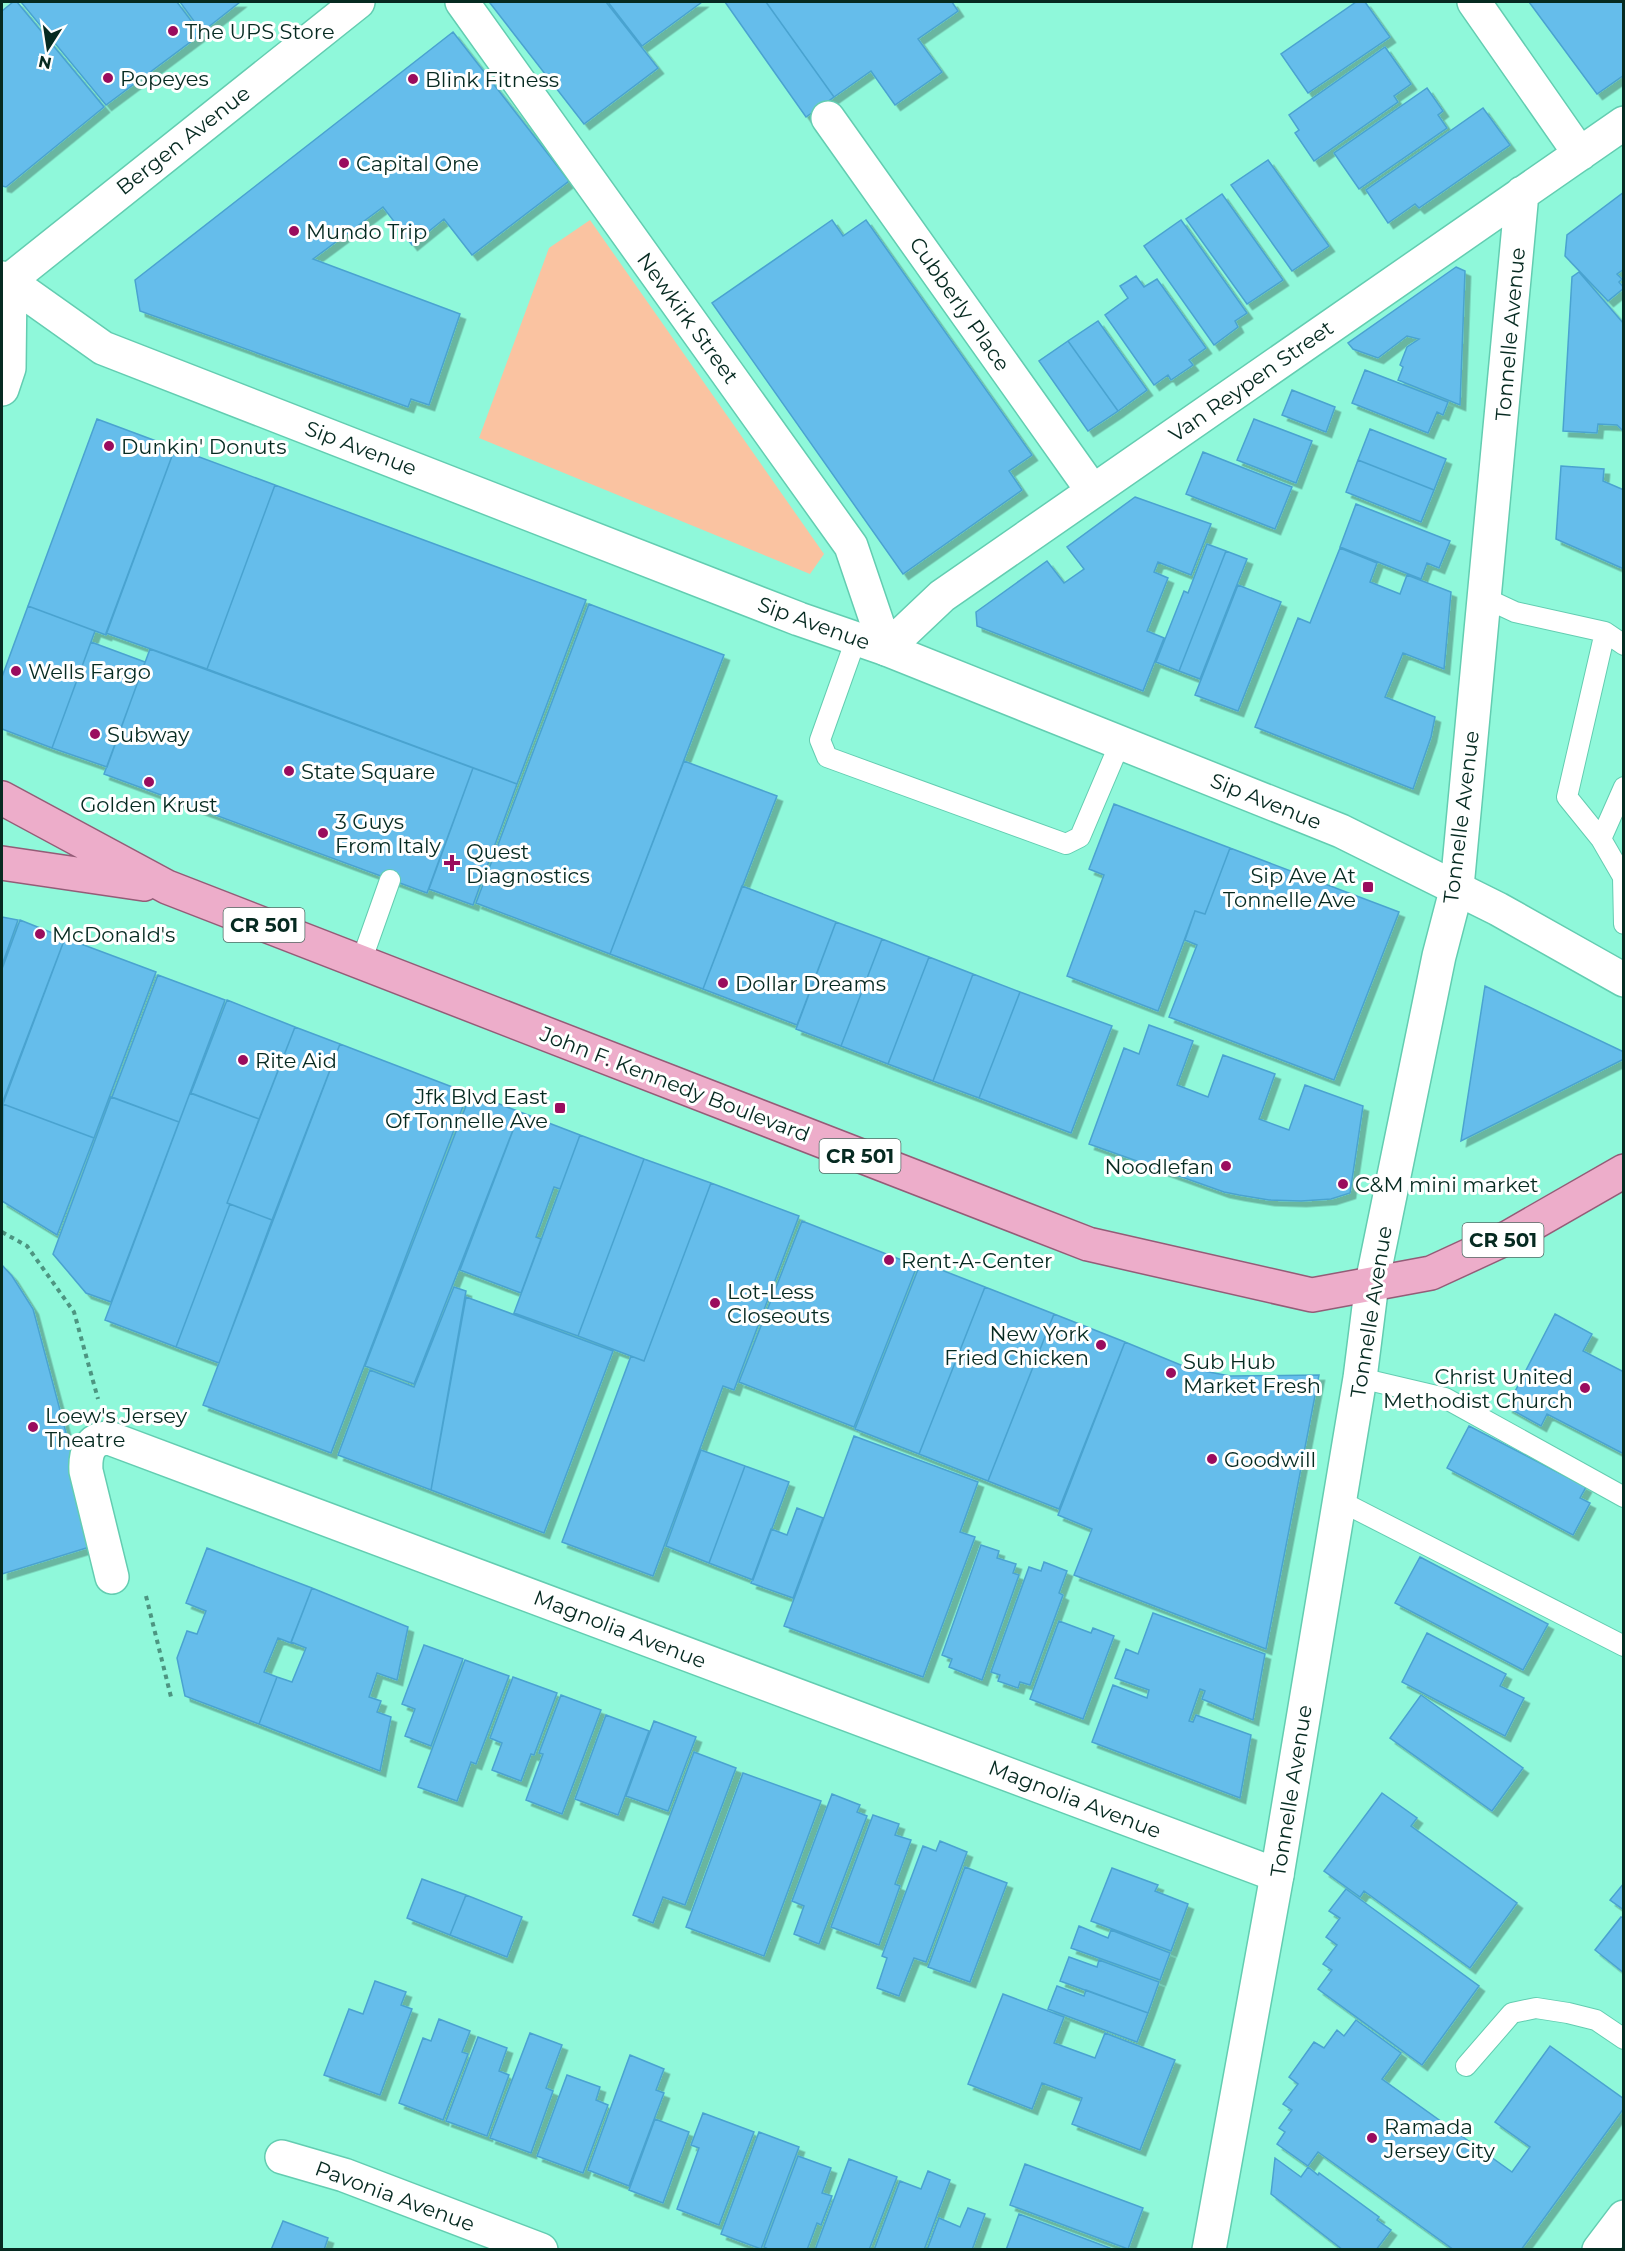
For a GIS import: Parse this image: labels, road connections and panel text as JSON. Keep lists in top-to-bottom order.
{
  "streets": {
    "main road": ["CR 501", "John F. Kennedy Boulevard"],
    "street": [
      "Bergen Avenue",
      "Cubberly Place",
      "Newkirk Street",
      "Tonnelle Avenue",
      "Van Reypen Street",
      "Sip Avenue",
      "Magnolia Avenue",
      "Pavonia Avenue"
    ]
  },
  "crossings": [
    ["Bergen Avenue", "Sip Avenue"],
    ["Cubberly Place", "Van Reypen Street"],
    ["Newkirk Street", "Van Reypen Street"],
    ["Newkirk Street", "Sip Avenue"],
    ["Tonnelle Avenue", "Van Reypen Street"],
    ["Tonnelle Avenue", "Sip Avenue"],
    ["Tonnelle Avenue", "John F. Kennedy Boulevard"],
    ["Tonnelle Avenue", "Magnolia Avenue"],
    ["Van Reypen Street", "Sip Avenue"]
  ],
  "places": {
    "other": [
      "The UPS Store",
      "Popeyes",
      "Blink Fitness",
      "Capital One",
      "Mundo Trip",
      "Dunkin' Donuts",
      "Wells Fargo",
      "Subway",
      "State Square",
      "Golden Krust",
      "3 Guys From Italy",
      "McDonald's",
      "Dollar Dreams",
      "Rite Aid",
      "Noodlefan",
      "C&M mini market",
      "Rent-A-Center",
      "Lot-Less Closeouts",
      "New York Fried Chicken",
      "Sub Hub Market Fresh",
      "Christ United Methodist Church",
      "Loew's Jersey Theatre",
      "Goodwill",
      "Ramada Jersey City"
    ],
    "health": ["Quest Diagnostics"],
    "transit": ["Sip Ave At Tonnelle Ave", "Jfk Blvd East Of Tonnelle Ave"]
  },
  "north": "bottom"
}
